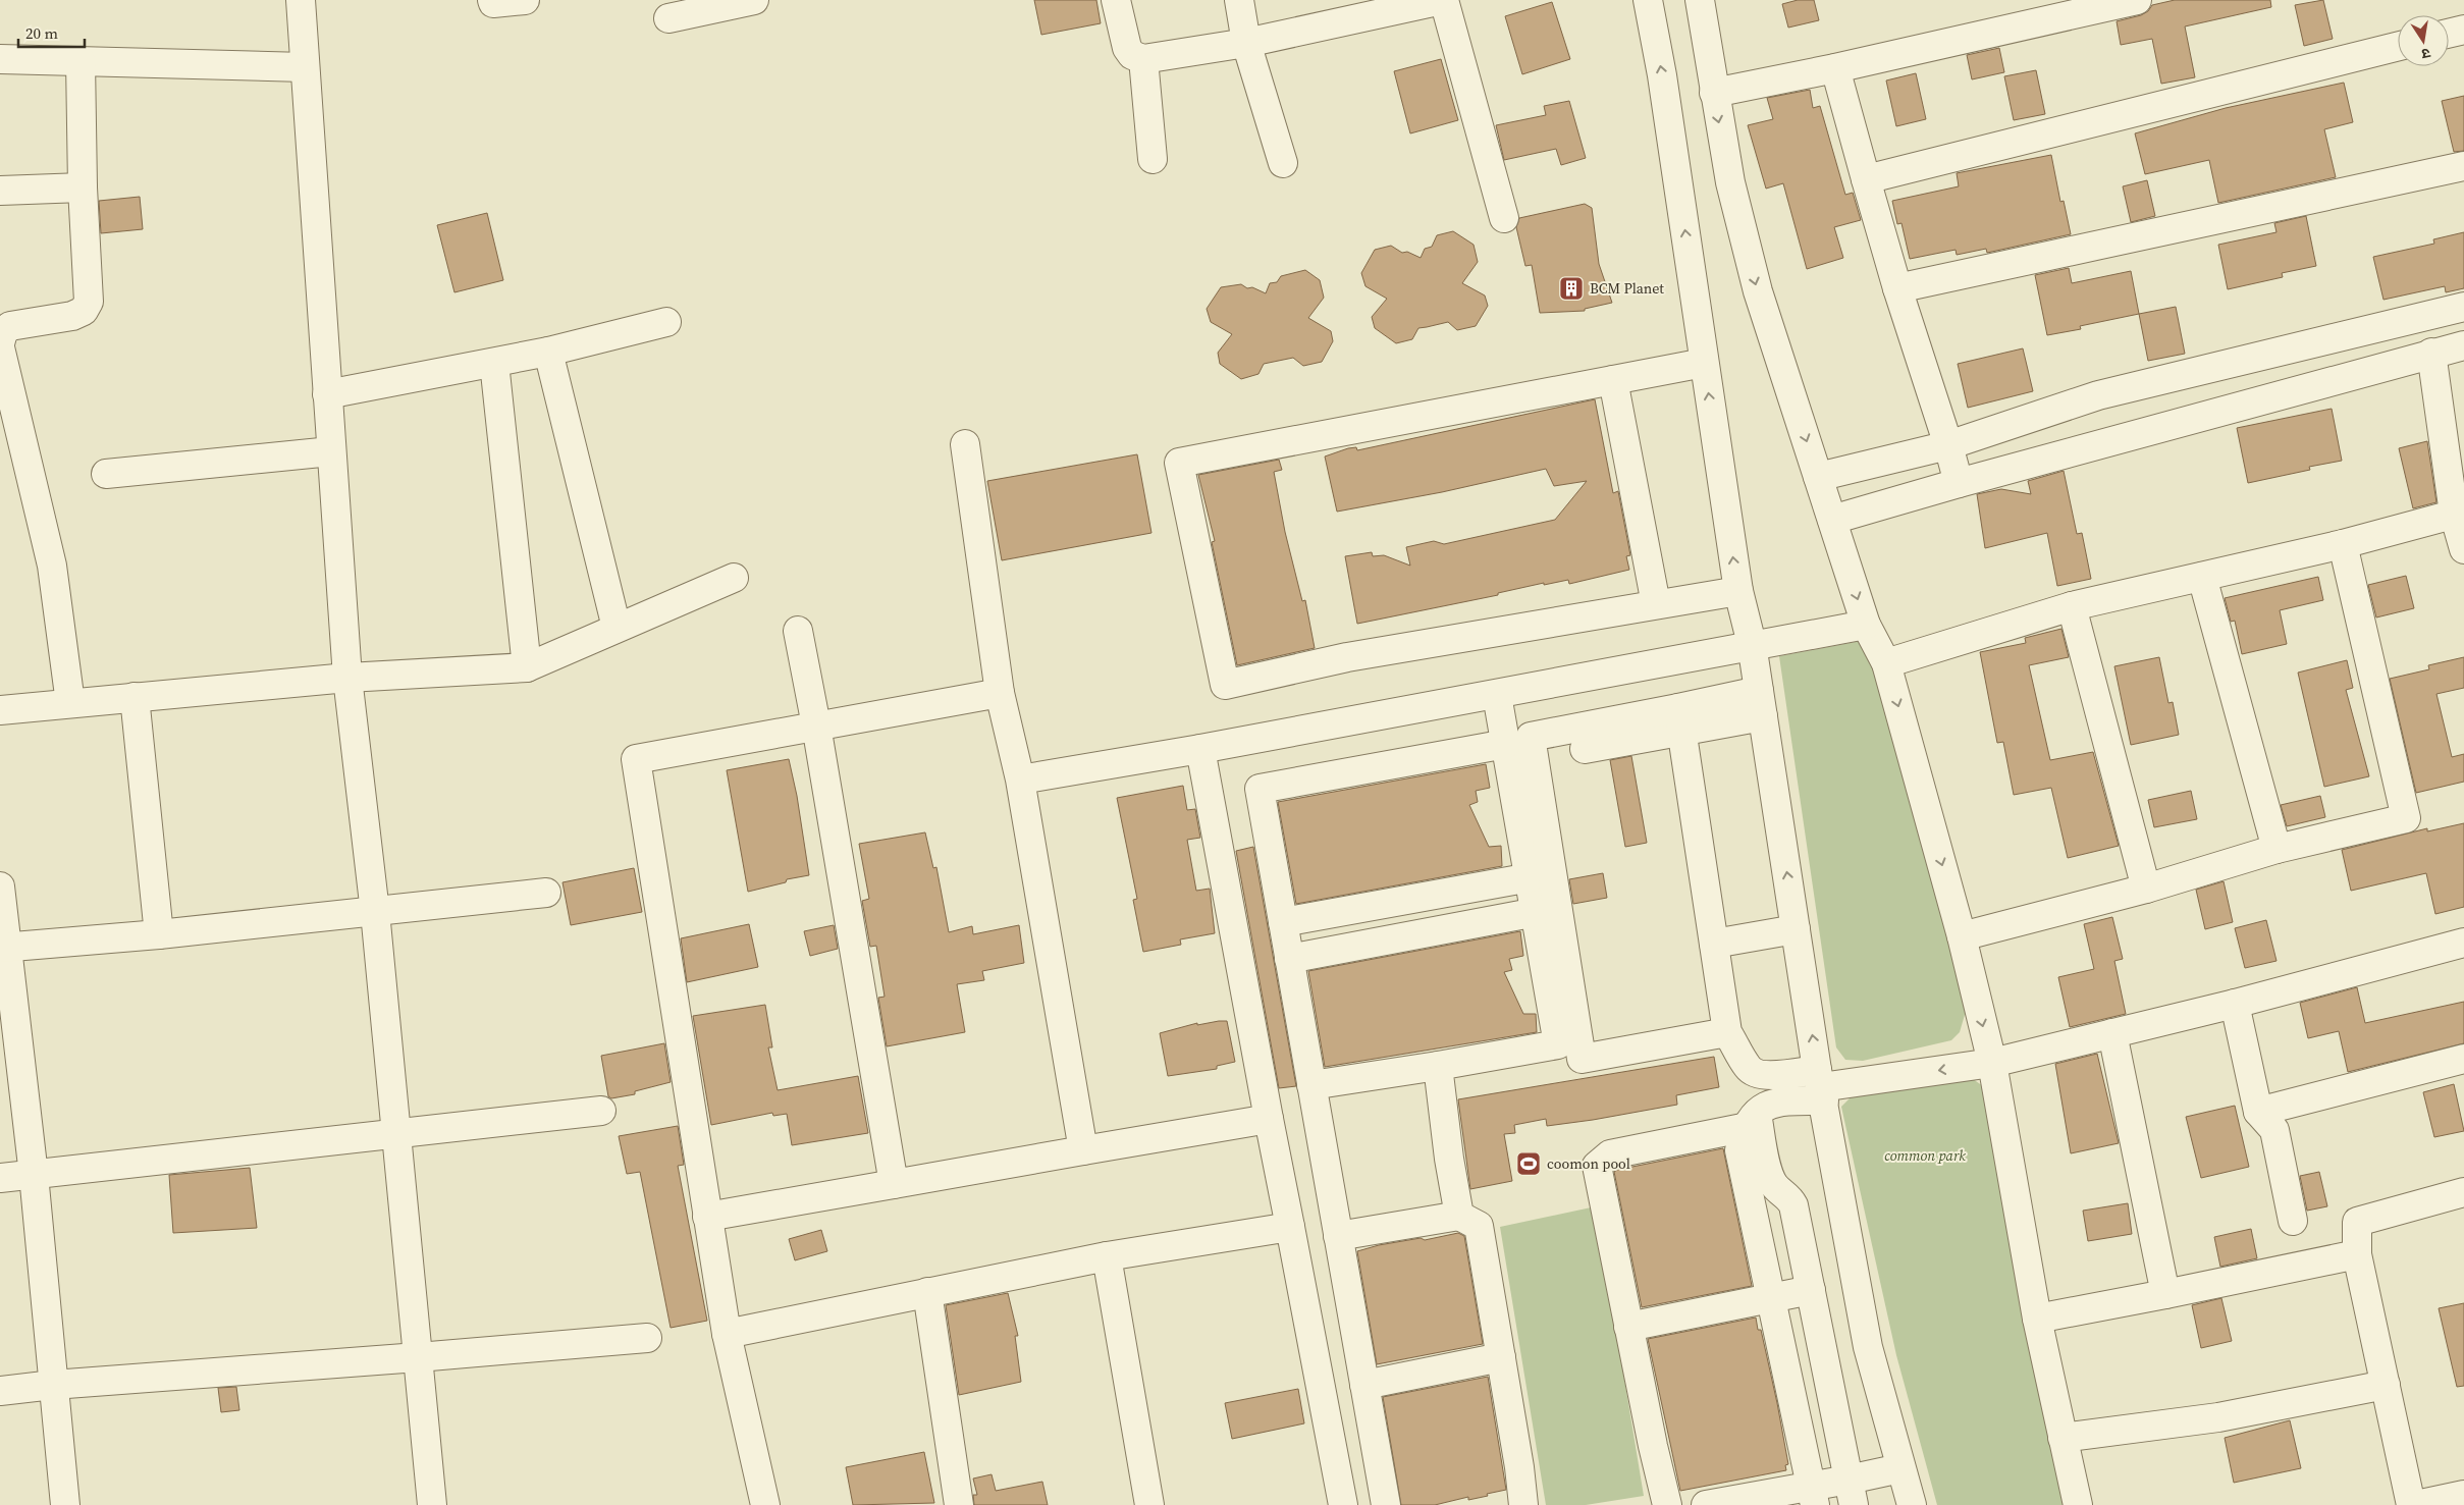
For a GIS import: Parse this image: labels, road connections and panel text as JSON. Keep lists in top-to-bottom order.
{
  "parks": ["common park"],
  "places": {
    "building": ["BCM Planet"],
    "sports": ["coomon pool"]
  },
  "scale_bar": "20 m",
  "north": "bottom"
}
